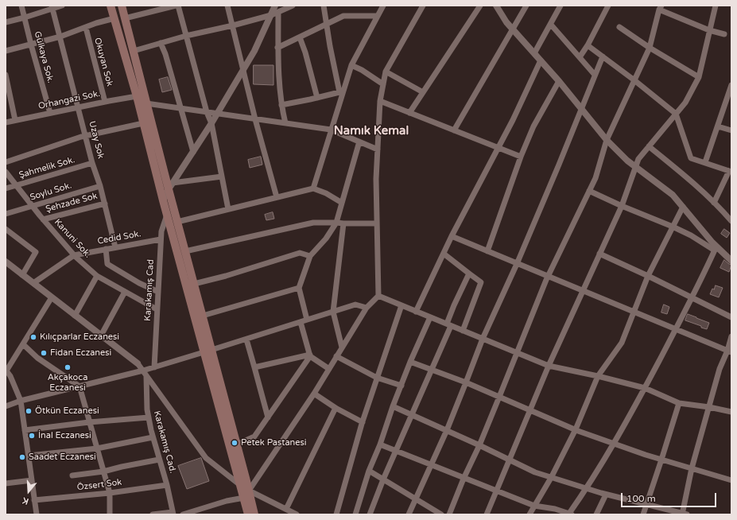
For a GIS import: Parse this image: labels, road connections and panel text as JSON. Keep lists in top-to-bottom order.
{
  "streets": {
    "street": [
      "Gülkaya Sok.",
      "Okuyan Sok",
      "Orhangazi Sok.",
      "Uzay Sok",
      "Şahmelik Sok.",
      "Soylu Sok.",
      "Şehzade Sok",
      "Cedid Sok.",
      "Kanuni Sok.",
      "Karakamış Cad",
      "Karakamış Cad.",
      "Özsert Sok"
    ]
  },
  "crossings": [
    ["Gülkaya Sok.", "Orhangazi Sok."],
    ["Okuyan Sok", "Orhangazi Sok."],
    ["Orhangazi Sok.", "Uzay Sok"],
    ["Uzay Sok", "Şahmelik Sok."],
    ["Uzay Sok", "Soylu Sok."],
    ["Uzay Sok", "Şehzade Sok"],
    ["Uzay Sok", "Cedid Sok."],
    ["Şahmelik Sok.", "Kanuni Sok."],
    ["Soylu Sok.", "Kanuni Sok."],
    ["Şehzade Sok", "Kanuni Sok."],
    ["Cedid Sok.", "Kanuni Sok."],
    ["Cedid Sok.", "Karakamış Cad"],
    ["Kanuni Sok.", "Karakamış Cad"],
    ["Karakamış Cad.", "Özsert Sok"]
  ],
  "districts": ["Namık Kemal"],
  "places": [
    "Kılıçparlar Eczanesi",
    "Fidan Eczanesi",
    "Akçakoca Eczanesi",
    "Ötkün Eczanesi",
    "İnal Eczanesi",
    "Petek Pastanesi",
    "Saadet Eczanesi"
  ],
  "scale_bar": "100 m",
  "north": "bottom"
}
